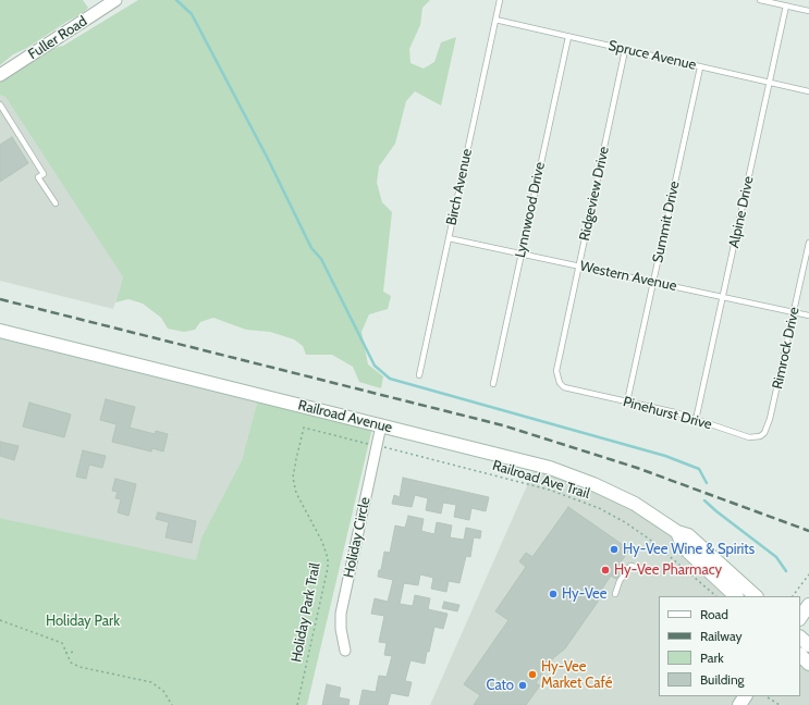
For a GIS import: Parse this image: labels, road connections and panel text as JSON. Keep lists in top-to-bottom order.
{
  "streets": {
    "main road": ["Railroad Avenue"],
    "street": ["Fuller Road", "Holiday Circle"],
    "lane": [
      "Spruce Avenue",
      "Birch Avenue",
      "Ridgeview Drive",
      "Lynnwood Drive",
      "Alpine Drive",
      "Summit Drive",
      "Western Avenue",
      "Rimrock Drive",
      "Pinehurst Drive"
    ],
    "path": ["Railroad Ave Trail", "Holiday Park Trail"]
  },
  "crossings": [
    ["Spruce Avenue", "Birch Avenue"],
    ["Spruce Avenue", "Ridgeview Drive"],
    ["Spruce Avenue", "Lynnwood Drive"],
    ["Spruce Avenue", "Alpine Drive"],
    ["Spruce Avenue", "Summit Drive"],
    ["Birch Avenue", "Western Avenue"],
    ["Ridgeview Drive", "Western Avenue"],
    ["Ridgeview Drive", "Pinehurst Drive"],
    ["Lynnwood Drive", "Western Avenue"],
    ["Alpine Drive", "Western Avenue"],
    ["Alpine Drive", "Pinehurst Drive"],
    ["Summit Drive", "Western Avenue"],
    ["Summit Drive", "Pinehurst Drive"],
    ["Western Avenue", "Rimrock Drive"],
    ["Rimrock Drive", "Pinehurst Drive"],
    ["Railroad Avenue", "Holiday Circle"]
  ],
  "parks": ["Holiday Park"],
  "places": [
    "Hy-Vee Wine & Spirits",
    "Hy-Vee Pharmacy",
    "Hy-Vee",
    "Hy-Vee Market Café",
    "Cato"
  ],
  "legend": [
    "Road",
    "Railway",
    "Park",
    "Building"
  ]
}
